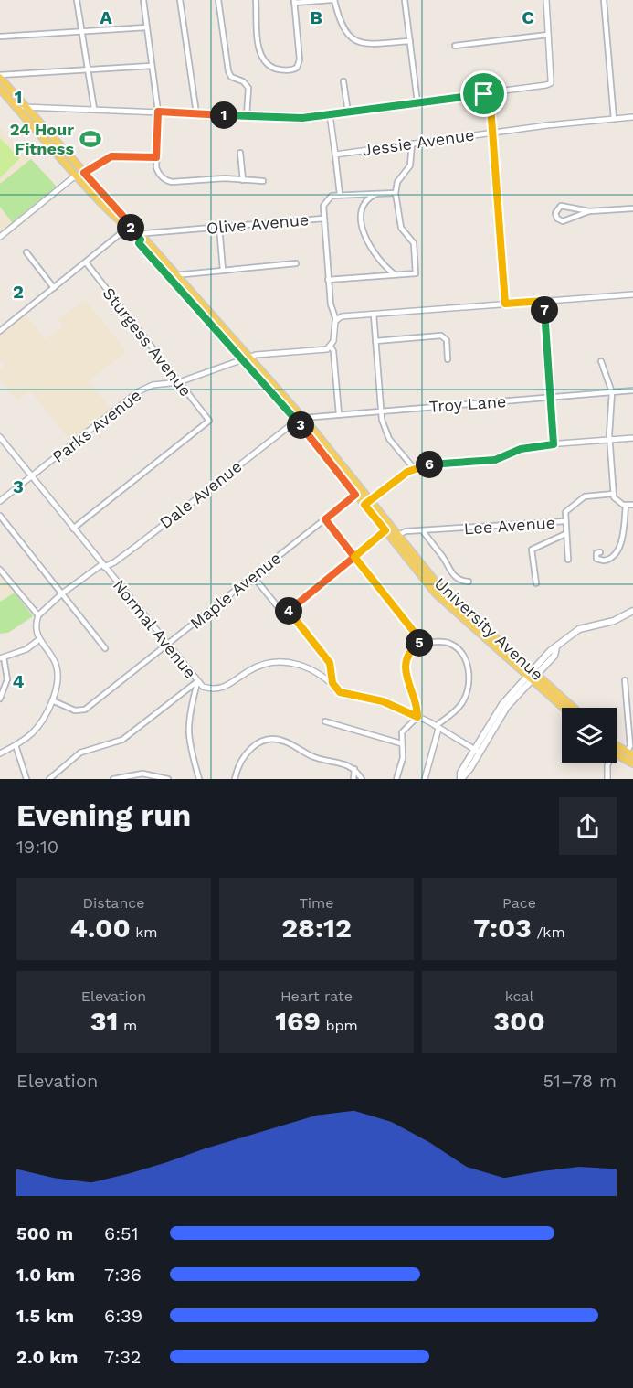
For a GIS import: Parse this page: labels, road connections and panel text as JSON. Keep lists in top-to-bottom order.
{
  "streets": {
    "main road": ["University Avenue"],
    "street": [
      "Jessie Avenue",
      "Olive Avenue",
      "Sturgess Avenue",
      "Troy Lane",
      "Parks Avenue",
      "Dale Avenue",
      "Lee Avenue",
      "Maple Avenue",
      "Normal Avenue"
    ]
  },
  "crossings": [
    ["Olive Avenue", "University Avenue"],
    ["Sturgess Avenue", "Parks Avenue"],
    ["Sturgess Avenue", "Normal Avenue"],
    ["Troy Lane", "Dale Avenue"],
    ["Troy Lane", "University Avenue"],
    ["Parks Avenue", "Normal Avenue"],
    ["Parks Avenue", "University Avenue"],
    ["Dale Avenue", "Normal Avenue"],
    ["Dale Avenue", "University Avenue"],
    ["Lee Avenue", "University Avenue"],
    ["Maple Avenue", "Normal Avenue"],
    ["Maple Avenue", "University Avenue"]
  ],
  "places": {
    "sports": ["24 Hour Fitness"]
  },
  "page": {
    "pins": [
      "1",
      "2",
      "7",
      "3",
      "6",
      "4",
      "5"
    ],
    "heading": ["Evening run", "19:10"],
    "stats": [
      ["Distance", "4.00 km"],
      ["Time", "28:12"],
      ["Pace", "7:03 /km"],
      ["Elevation", "31 m"],
      ["Heart rate", "169 bpm"],
      ["kcal", "300"]
    ],
    "chart": ["Elevation", "51–78 m"],
    "list": [
      {
        "name": "500 m",
        "note": "6:51"
      },
      {
        "name": "1.0 km",
        "note": "7:36"
      },
      {
        "name": "1.5 km",
        "note": "6:39"
      },
      {
        "name": "2.0 km",
        "note": "7:32"
      }
    ]
  },
  "grid": {
    "columns": ["A", "B", "C"],
    "rows": [
      "1",
      "2",
      "3",
      "4"
    ]
  }
}
